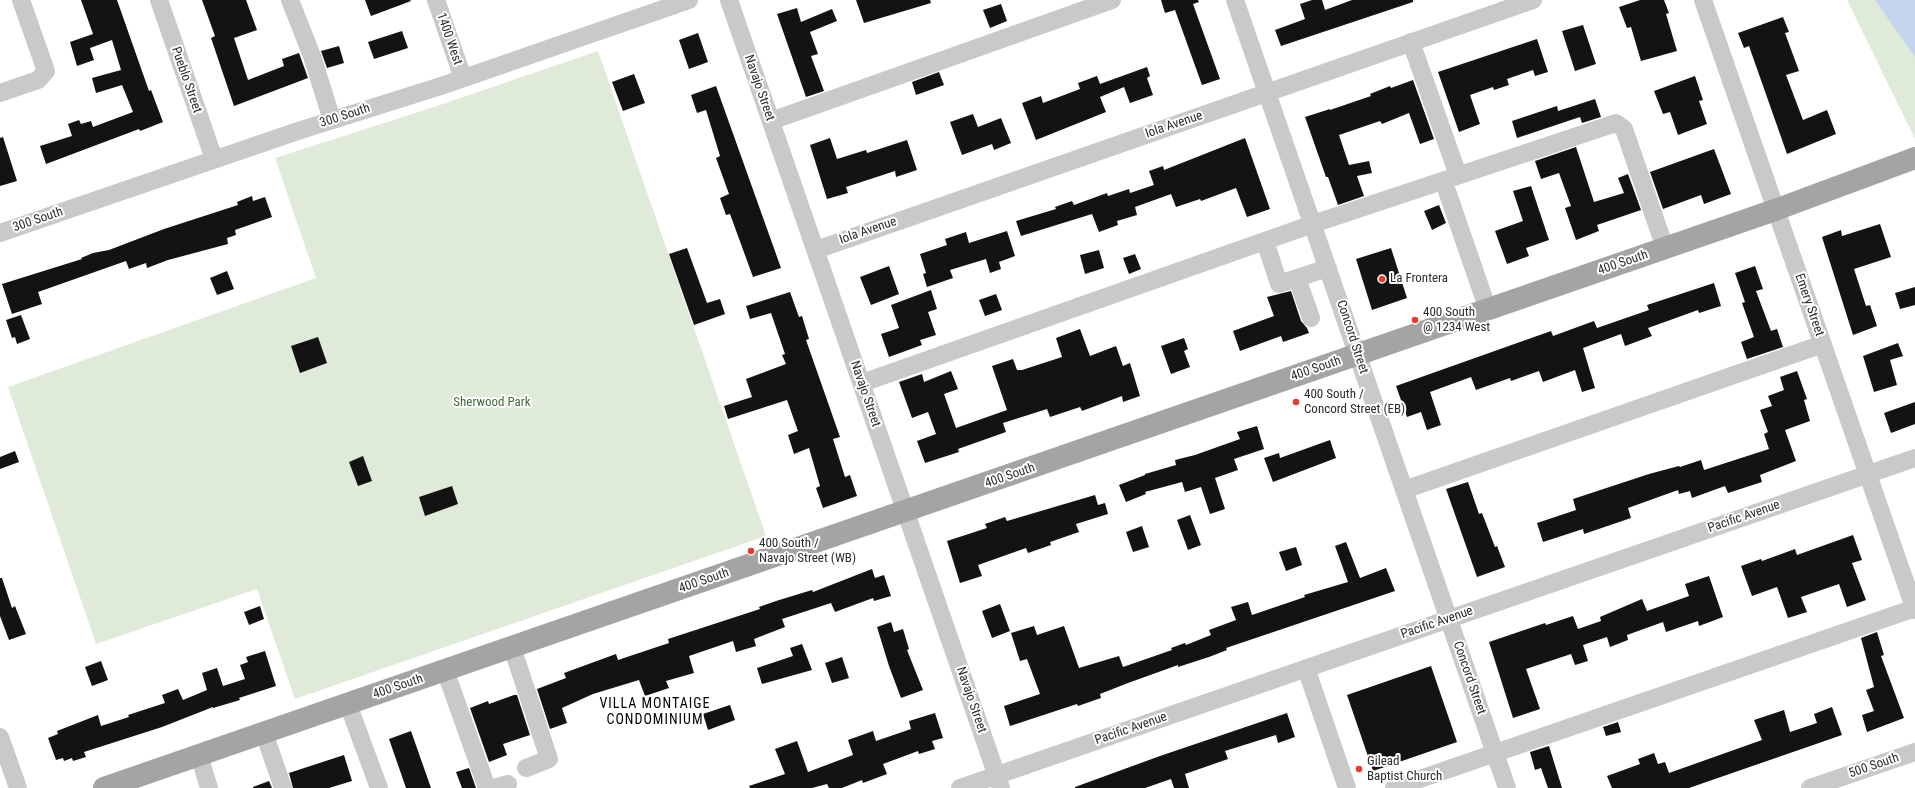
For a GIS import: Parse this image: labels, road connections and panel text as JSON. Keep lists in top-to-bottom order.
{
  "streets": {
    "main road": ["400 South"],
    "street": [
      "1400 West",
      "Pueblo Street",
      "Navajo Street",
      "300 South",
      "Iola Avenue",
      "Emery Street",
      "Concord Street",
      "Pacific Avenue",
      "500 South"
    ]
  },
  "crossings": [
    ["1400 West", "300 South"],
    ["Pueblo Street", "300 South"],
    ["Navajo Street", "Iola Avenue"],
    ["Navajo Street", "400 South"],
    ["Navajo Street", "Pacific Avenue"],
    ["Iola Avenue", "Concord Street"],
    ["400 South", "Emery Street"],
    ["400 South", "Concord Street"],
    ["Emery Street", "Pacific Avenue"],
    ["Concord Street", "Pacific Avenue"]
  ],
  "districts": ["VILLA MONTAIGE CONDOMINIUM"],
  "parks": ["Sherwood Park"],
  "places": [
    "La Frontera",
    "400 South @ 1234 West",
    "400 South / Concord Street (EB)",
    "400 South / Navajo Street (WB)",
    "Gilead Baptist Church"
  ]
}
